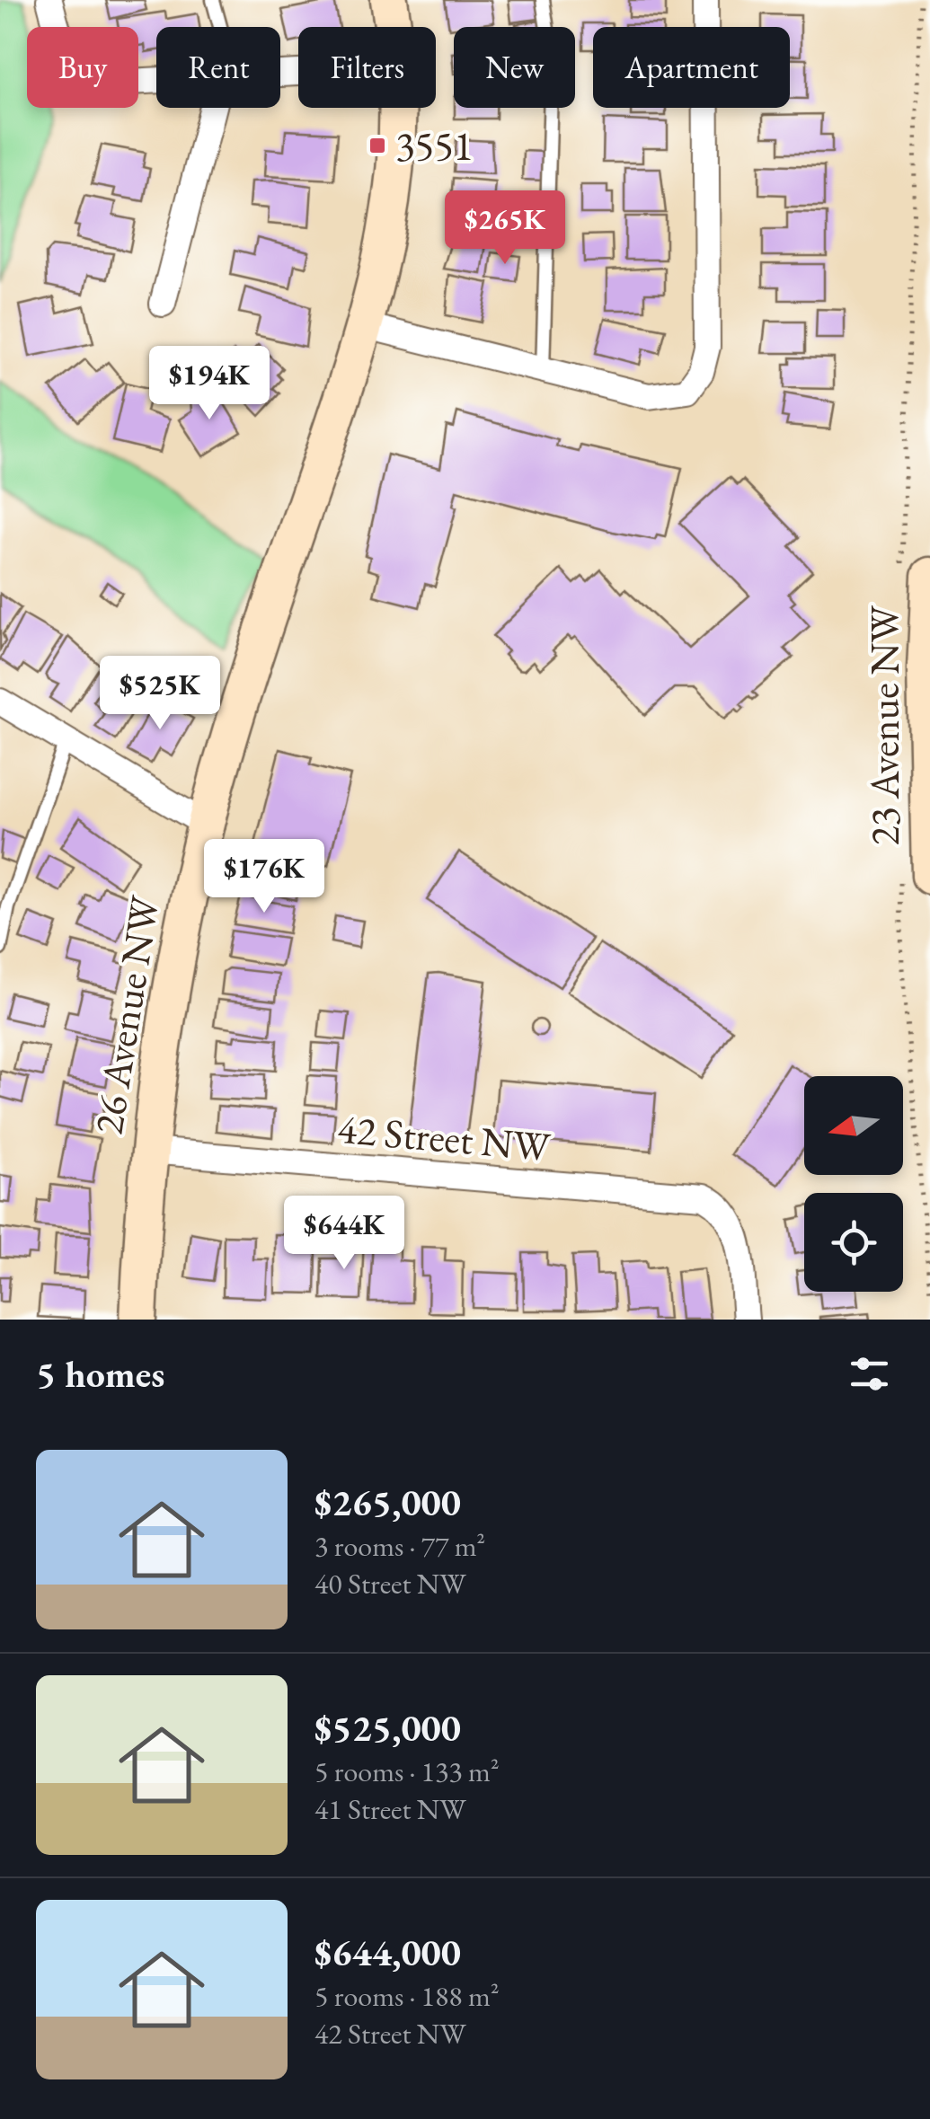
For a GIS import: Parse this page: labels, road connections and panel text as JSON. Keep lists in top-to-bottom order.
{
  "streets": {
    "street": ["23 Avenue NW", "26 Avenue NW", "42 Street NW"]
  },
  "crossings": [
    ["26 Avenue NW", "42 Street NW"]
  ],
  "places": {
    "transit": ["3551"]
  },
  "north": "left",
  "page": {
    "chip": [
      "Buy",
      "Rent",
      "Filters",
      "New",
      "Apartment"
    ],
    "price": [
      "$265K",
      "$194K",
      "$525K",
      "$176K",
      "$644K"
    ],
    "heading": "5 homes",
    "list": [
      {
        "name": "$265,000",
        "note": "3 rooms · 77 m² · 40 Street NW"
      },
      {
        "name": "$525,000",
        "note": "5 rooms · 133 m² · 41 Street NW"
      },
      {
        "name": "$644,000",
        "note": "5 rooms · 188 m² · 42 Street NW"
      }
    ]
  }
}
